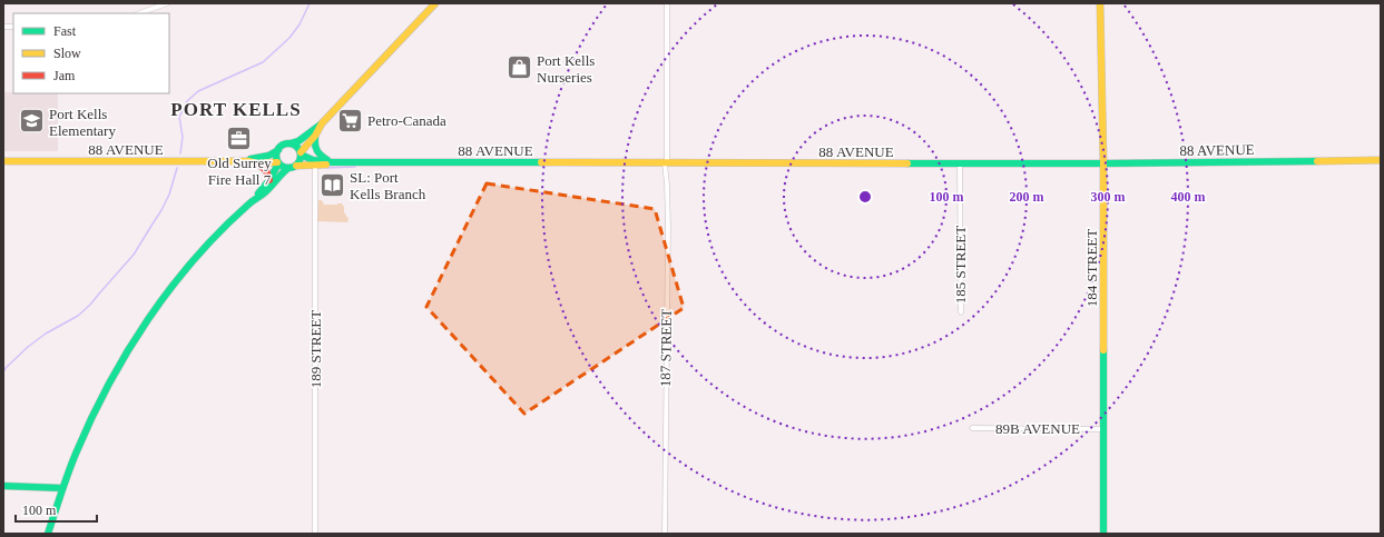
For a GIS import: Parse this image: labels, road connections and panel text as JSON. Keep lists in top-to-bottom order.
{
  "streets": {
    "main road": ["88 AVENUE", "184 STREET"],
    "street": [
      "185 STREET",
      "187 STREET",
      "189 STREET",
      "89B AVENUE"
    ]
  },
  "crossings": [
    ["88 AVENUE", "185 STREET"],
    ["88 AVENUE", "184 STREET"],
    ["88 AVENUE", "187 STREET"],
    ["88 AVENUE", "189 STREET"],
    ["184 STREET", "89B AVENUE"]
  ],
  "districts": ["PORT KELLS"],
  "places": {
    "shop": ["Port Kells Nurseries"],
    "supermarket": ["Petro-Canada"],
    "school or university": ["Port Kells Elementary"],
    "office": ["Old Surrey Fire Hall 7"],
    "library": ["SL: Port Kells Branch"]
  },
  "legend": ["Fast", "Slow", "Jam"],
  "scale_bar": "100 m",
  "rings": [
    "100 m",
    "200 m",
    "300 m",
    "400 m"
  ]
}
